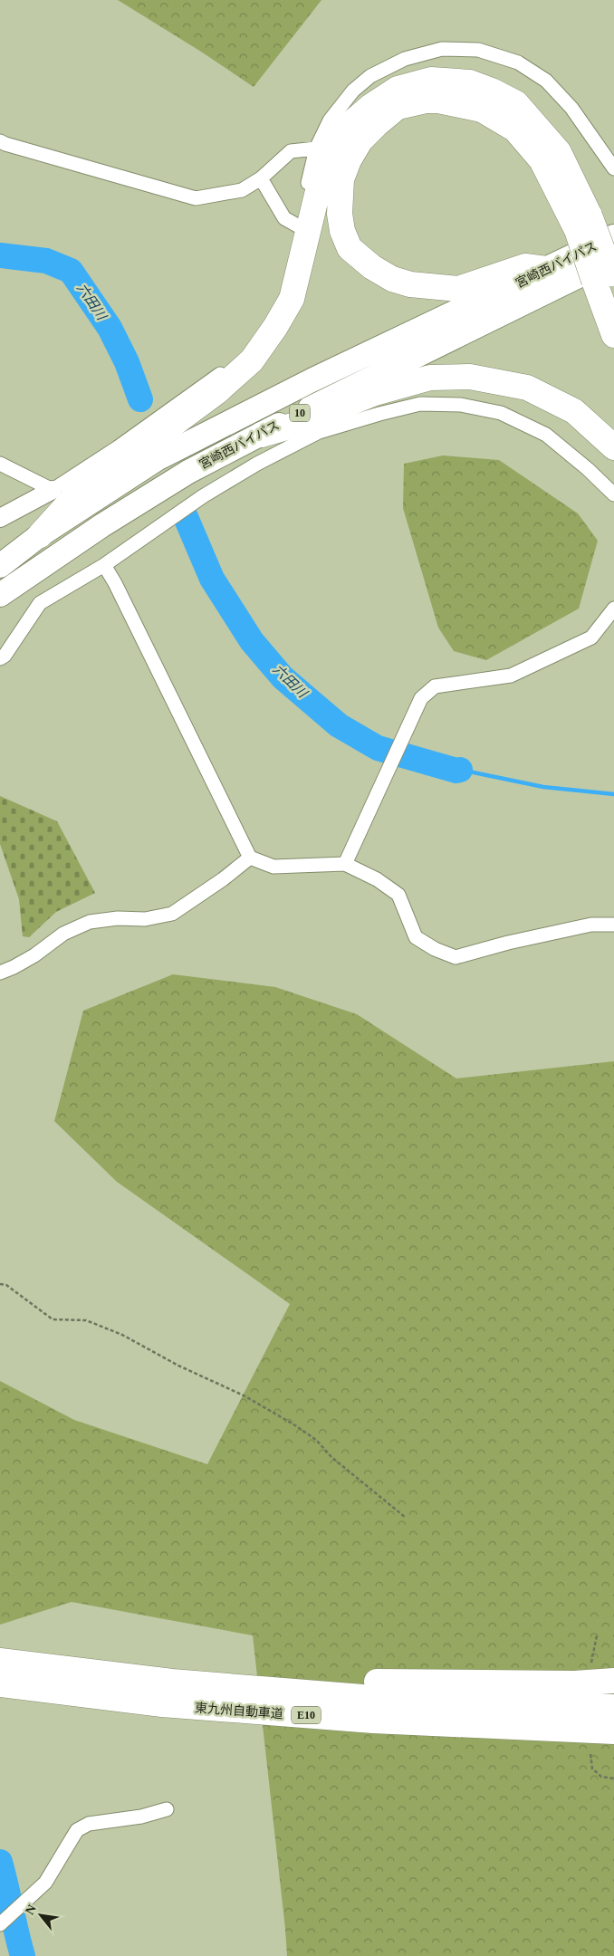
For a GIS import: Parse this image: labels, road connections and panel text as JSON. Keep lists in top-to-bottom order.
{
  "streets": {
    "highway": [
      "宮崎西バイパス",
      "10",
      "東九州自動車道",
      "E10"
    ]
  },
  "water": ["六田川"],
  "north": "top left"
}
